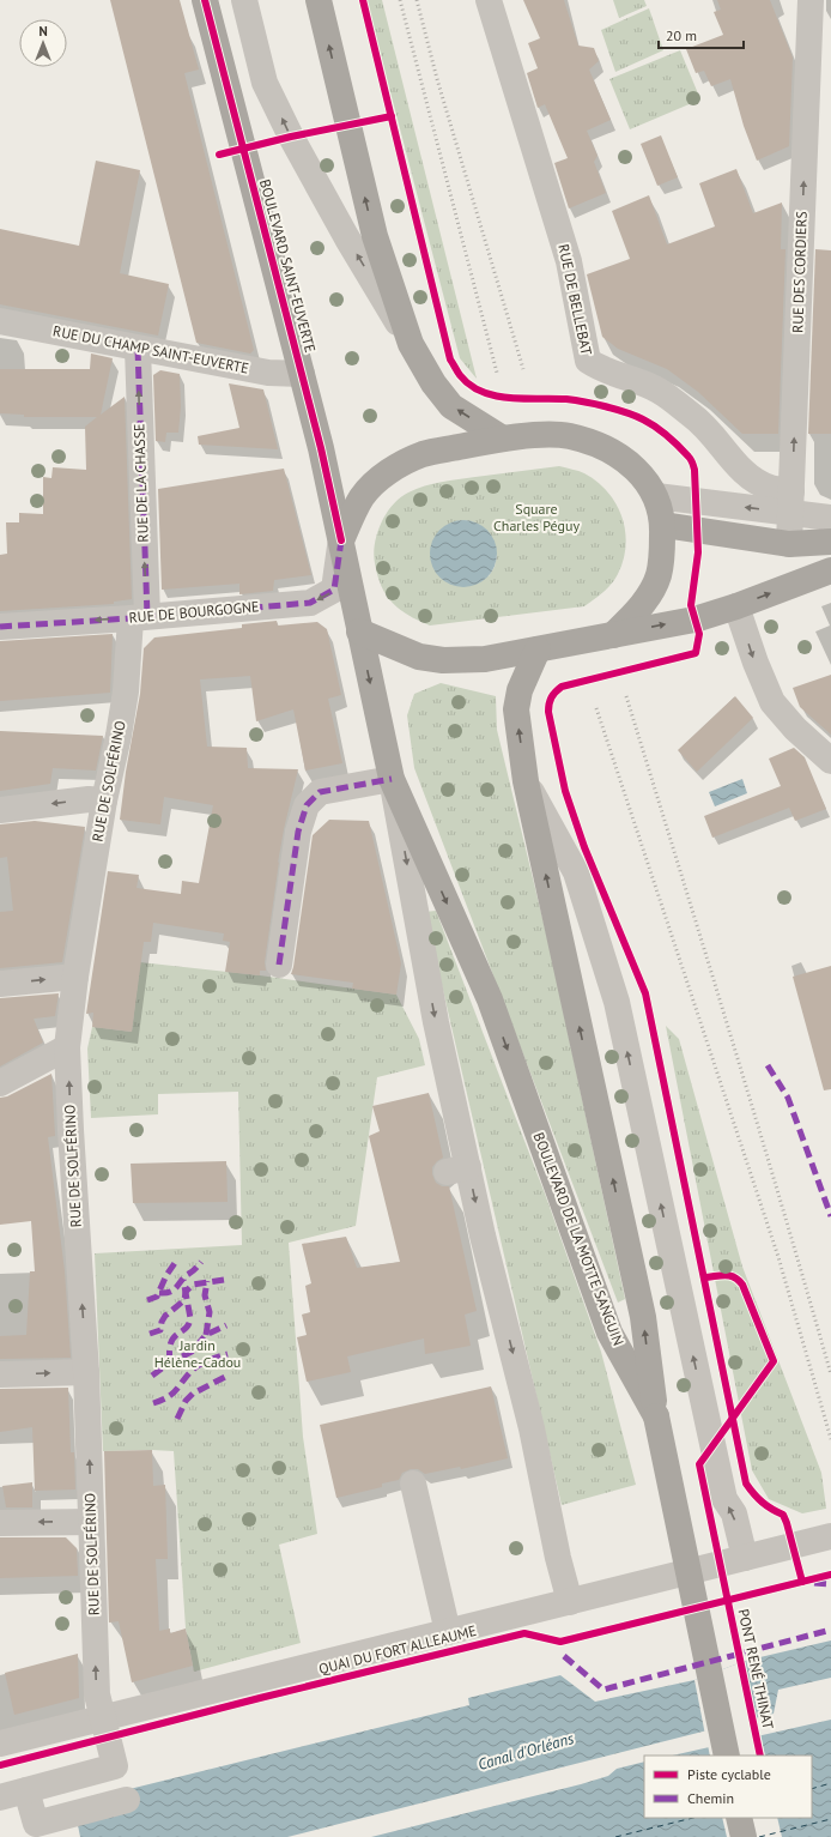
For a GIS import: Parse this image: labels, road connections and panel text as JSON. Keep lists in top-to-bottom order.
{
  "streets": {
    "main road": ["BOULEVARD SAINT-EUVERTE", "BOULEVARD DE LA MOTTE SANGUIN"],
    "street": [
      "RUE DES CORDIERS",
      "RUE DE BELLEBAT",
      "RUE DU CHAMP SAINT-EUVERTE",
      "RUE DE LA CHASSE",
      "RUE DE BOURGOGNE",
      "RUE DE SOLFÉRINO",
      "QUAI DU FORT ALLEAUME"
    ],
    "cycle path": ["PONT RENÉ THINAT"]
  },
  "crossings": [
    ["BOULEVARD SAINT-EUVERTE", "RUE DU CHAMP SAINT-EUVERTE"],
    ["BOULEVARD SAINT-EUVERTE", "RUE DE BOURGOGNE"],
    ["RUE DES CORDIERS", "RUE DE BELLEBAT"],
    ["RUE DU CHAMP SAINT-EUVERTE", "RUE DE LA CHASSE"],
    ["RUE DE LA CHASSE", "RUE DE BOURGOGNE"],
    ["RUE DE LA CHASSE", "RUE DE SOLFÉRINO"],
    ["RUE DE BOURGOGNE", "RUE DE SOLFÉRINO"],
    ["RUE DE SOLFÉRINO", "QUAI DU FORT ALLEAUME"],
    ["BOULEVARD DE LA MOTTE SANGUIN", "QUAI DU FORT ALLEAUME"]
  ],
  "one_way": [
    "RUE DES CORDIERS",
    "RUE DE LA CHASSE",
    "RUE DE BOURGOGNE",
    "RUE DE SOLFÉRINO"
  ],
  "water": ["Canal d'Orléans"],
  "parks": ["Square Charles Péguy", "Jardin Hélène-Cadou"],
  "legend": ["Piste cyclable", "Chemin"],
  "scale_bar": "20 m",
  "north": "top"
}
